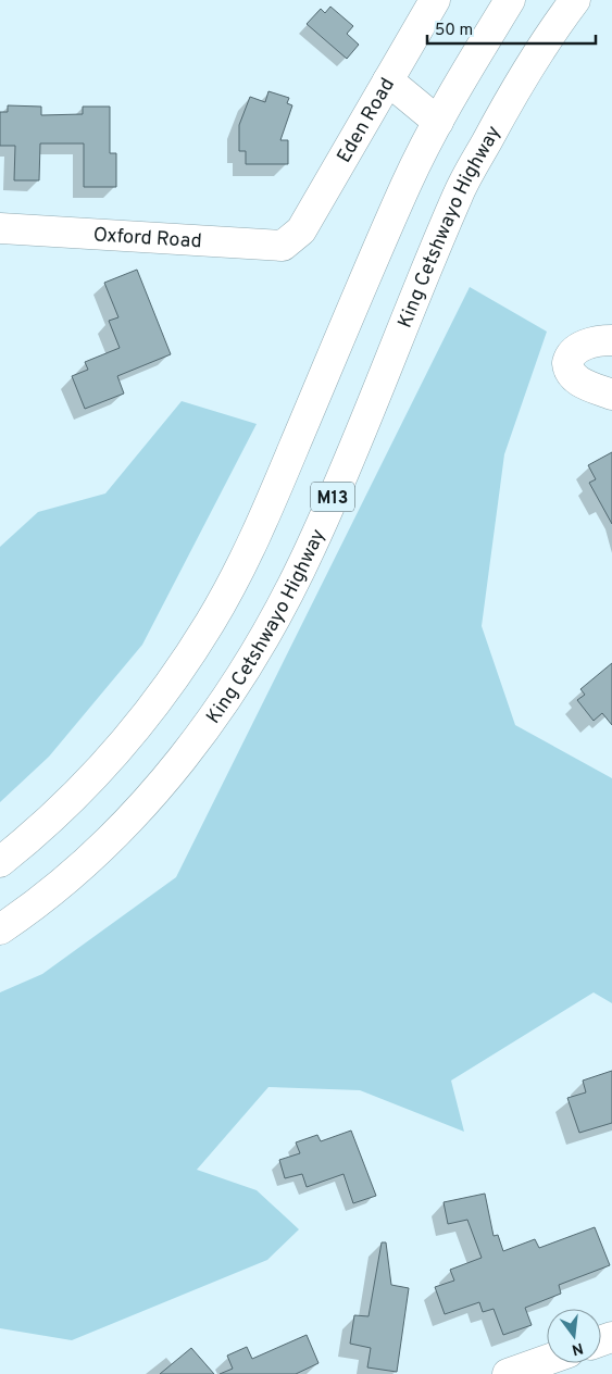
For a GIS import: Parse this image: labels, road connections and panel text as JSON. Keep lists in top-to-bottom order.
{
  "streets": {
    "main road": [
      "Eden Road",
      "King Cetshwayo Highway",
      "Oxford Road",
      "M13"
    ]
  },
  "crossings": [
    ["Eden Road", "Oxford Road"]
  ],
  "scale_bar": "50 m",
  "north": "bottom"
}
